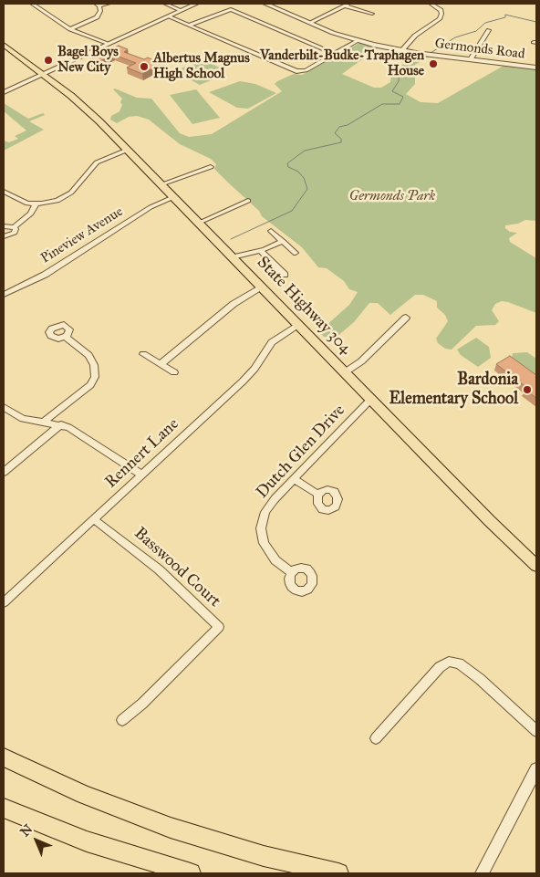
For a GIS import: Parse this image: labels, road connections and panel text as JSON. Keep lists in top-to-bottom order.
{
  "streets": {
    "main road": ["State Highway 304"],
    "street": [
      "Germonds Road",
      "Pineview Avenue",
      "Dutch Glen Drive",
      "Rennert Lane",
      "Basswood Court"
    ]
  },
  "crossings": [
    ["Pineview Avenue", "State Highway 304"],
    ["State Highway 304", "Dutch Glen Drive"],
    ["State Highway 304", "Rennert Lane"],
    ["Rennert Lane", "Basswood Court"]
  ],
  "parks": ["Germonds Park"],
  "places": [
    "Bagel Boys New City",
    "Vanderbilt-Budke-Traphagen House",
    "Albertus Magnus High School",
    "Bardonia Elementary School"
  ],
  "north": "top left"
}
